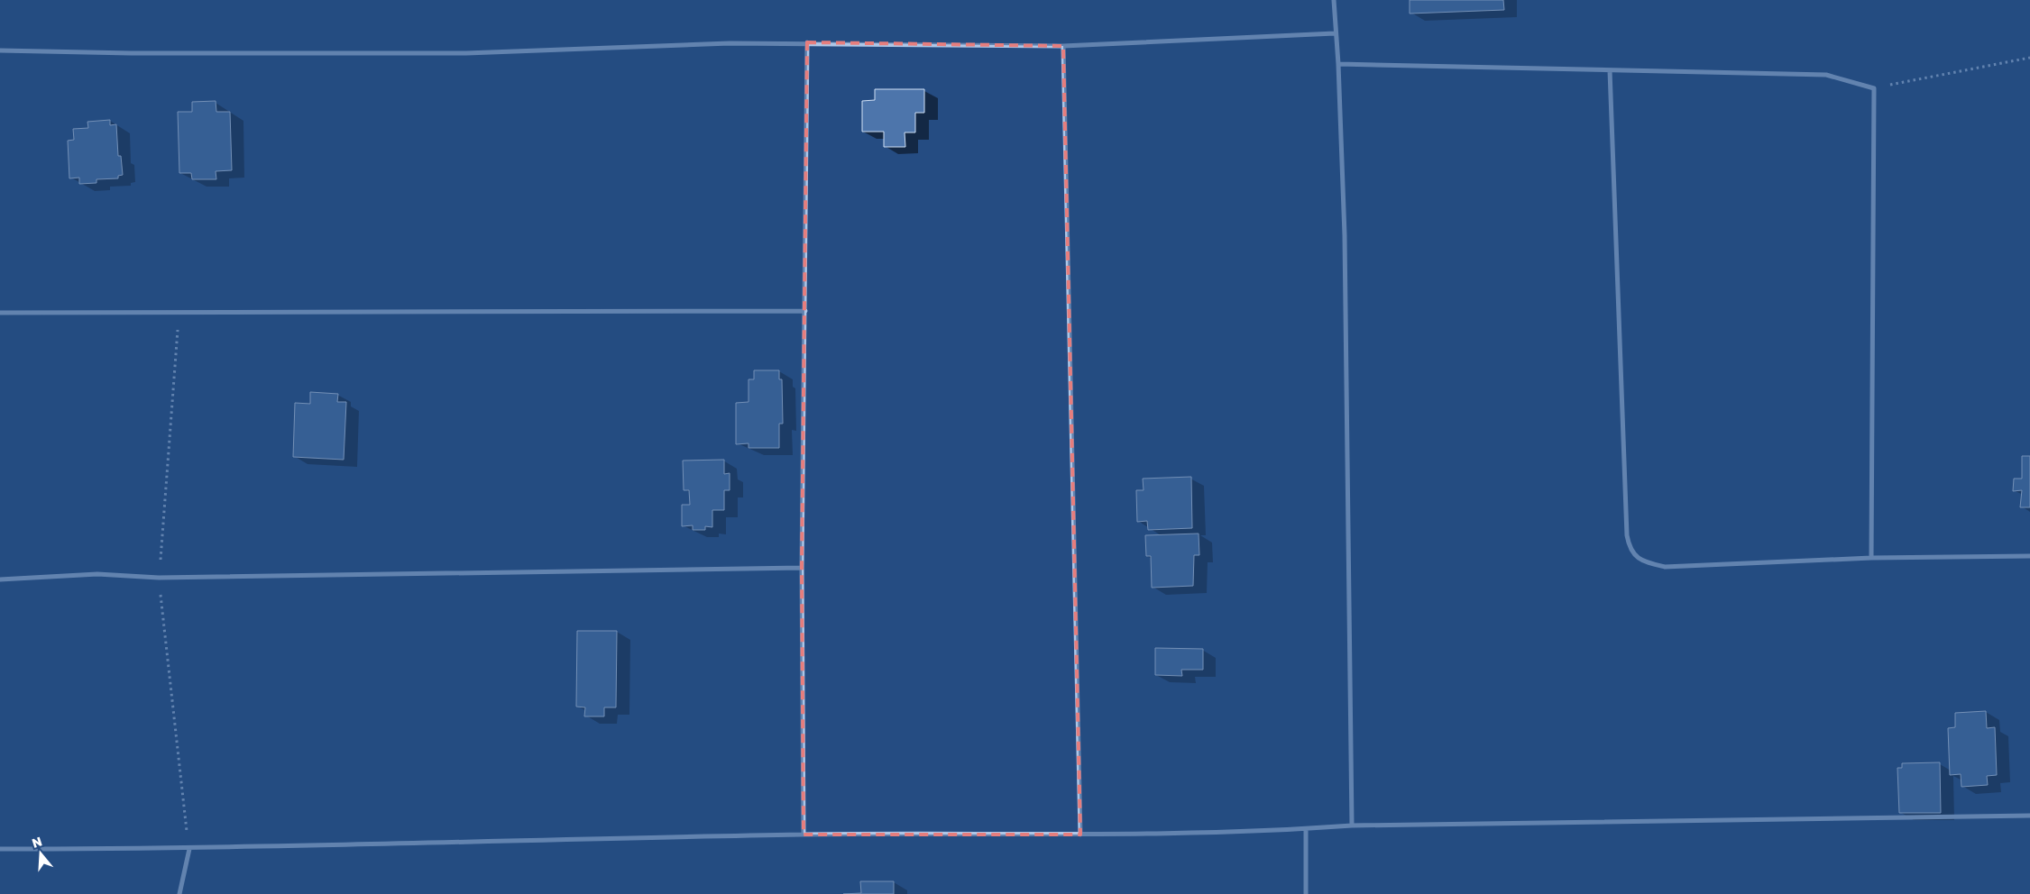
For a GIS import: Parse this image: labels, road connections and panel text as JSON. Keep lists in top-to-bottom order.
{
  "north": "top"
}
